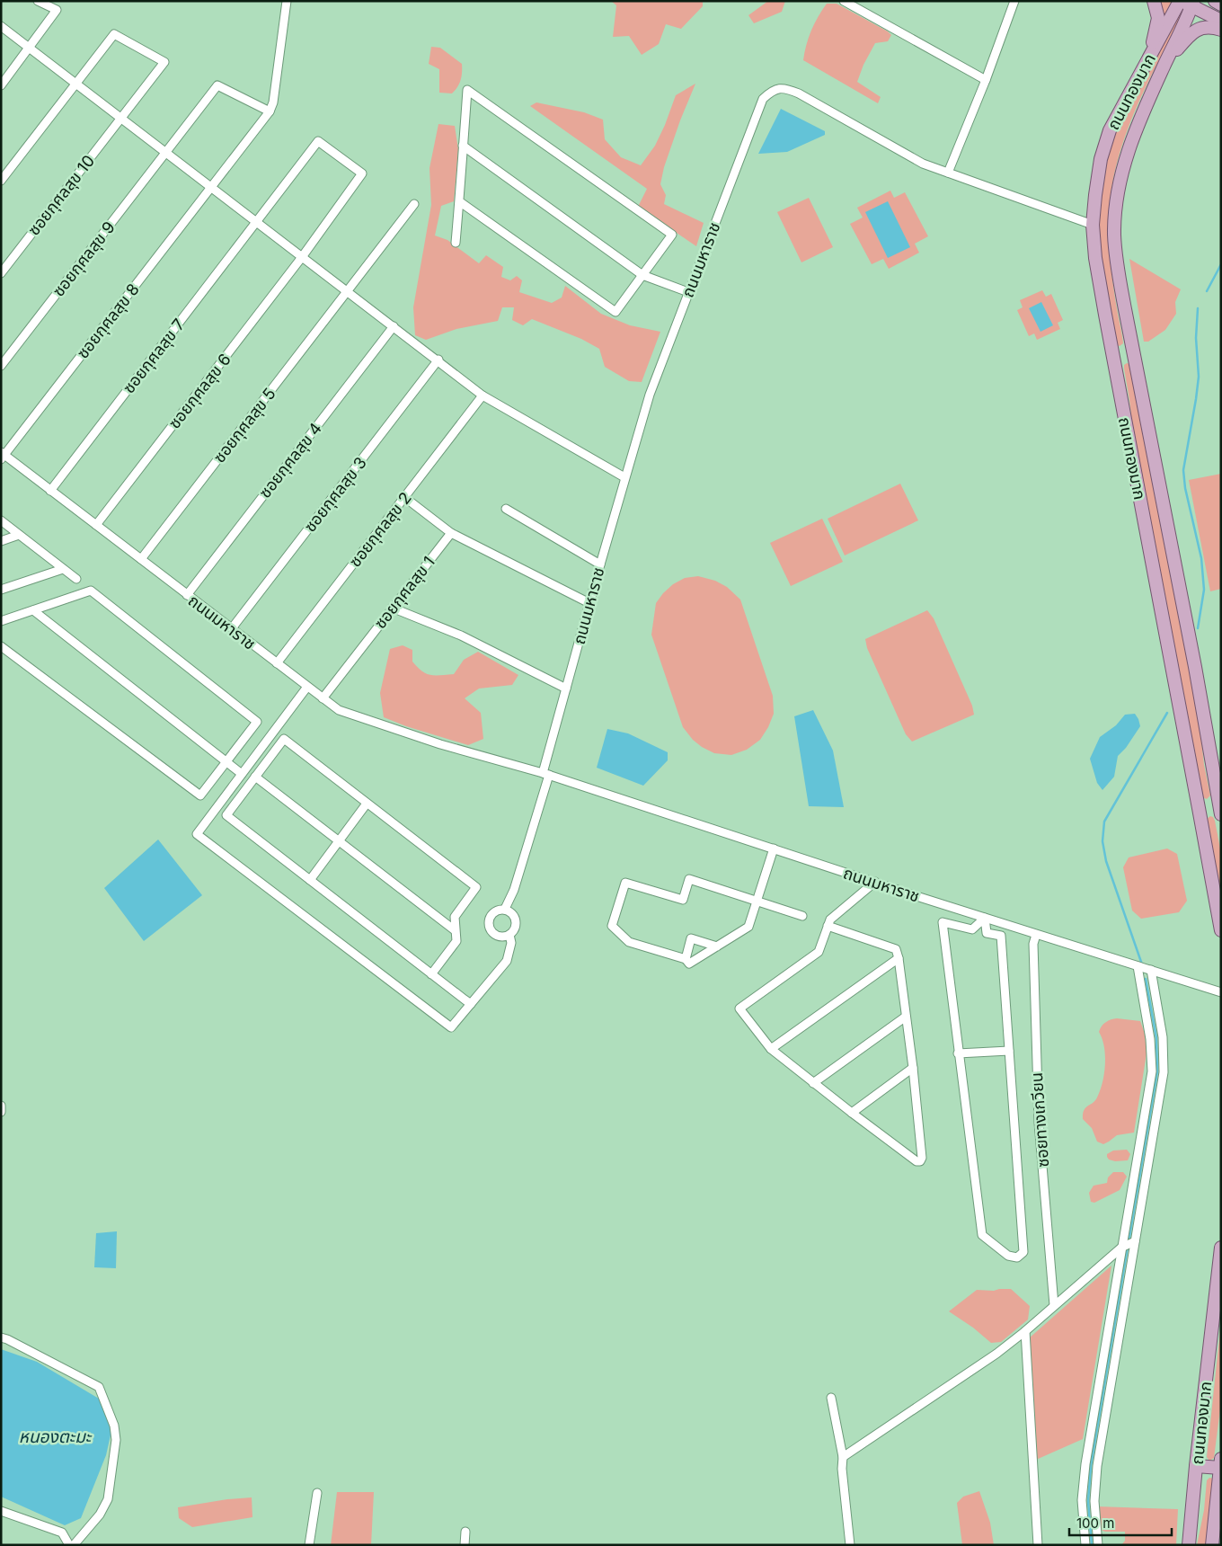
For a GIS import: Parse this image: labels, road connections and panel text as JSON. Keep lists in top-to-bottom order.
{
  "streets": {
    "main road": ["ถนนทองมาก"],
    "street": [
      "ซอยกุศลสุข 10",
      "ซอยกุศลสุข 9",
      "ถนนมหาราช",
      "ซอยกุศลสุข 8",
      "ซอยกุศลสุข 7",
      "ซอยกุศลสุข 6",
      "ซอยกุศลสุข 5",
      "ซอยกุศลสุข 4",
      "ซอยกุศลสุข 3",
      "ซอยกุศลสุข 2",
      "ซอยกุศลสุข 1",
      "ซอยทางเกวียน"
    ]
  },
  "crossings": [
    ["ถนนทองมาก", "ถนนมหาราช"],
    ["ซอยกุศลสุข 9", "ซอยกุศลสุข 8"],
    ["ถนนมหาราช", "ซอยกุศลสุข 8"],
    ["ถนนมหาราช", "ซอยกุศลสุข 7"],
    ["ถนนมหาราช", "ซอยกุศลสุข 6"],
    ["ถนนมหาราช", "ซอยกุศลสุข 5"],
    ["ถนนมหาราช", "ซอยกุศลสุข 4"],
    ["ถนนมหาราช", "ซอยกุศลสุข 3"],
    ["ถนนมหาราช", "ซอยกุศลสุข 2"],
    ["ถนนมหาราช", "ซอยกุศลสุข 1"],
    ["ถนนมหาราช", "ซอยทางเกวียน"],
    ["ซอยกุศลสุข 7", "ซอยกุศลสุข 6"]
  ],
  "water": ["หนองตะมะ"],
  "scale_bar": "100 m"
}
